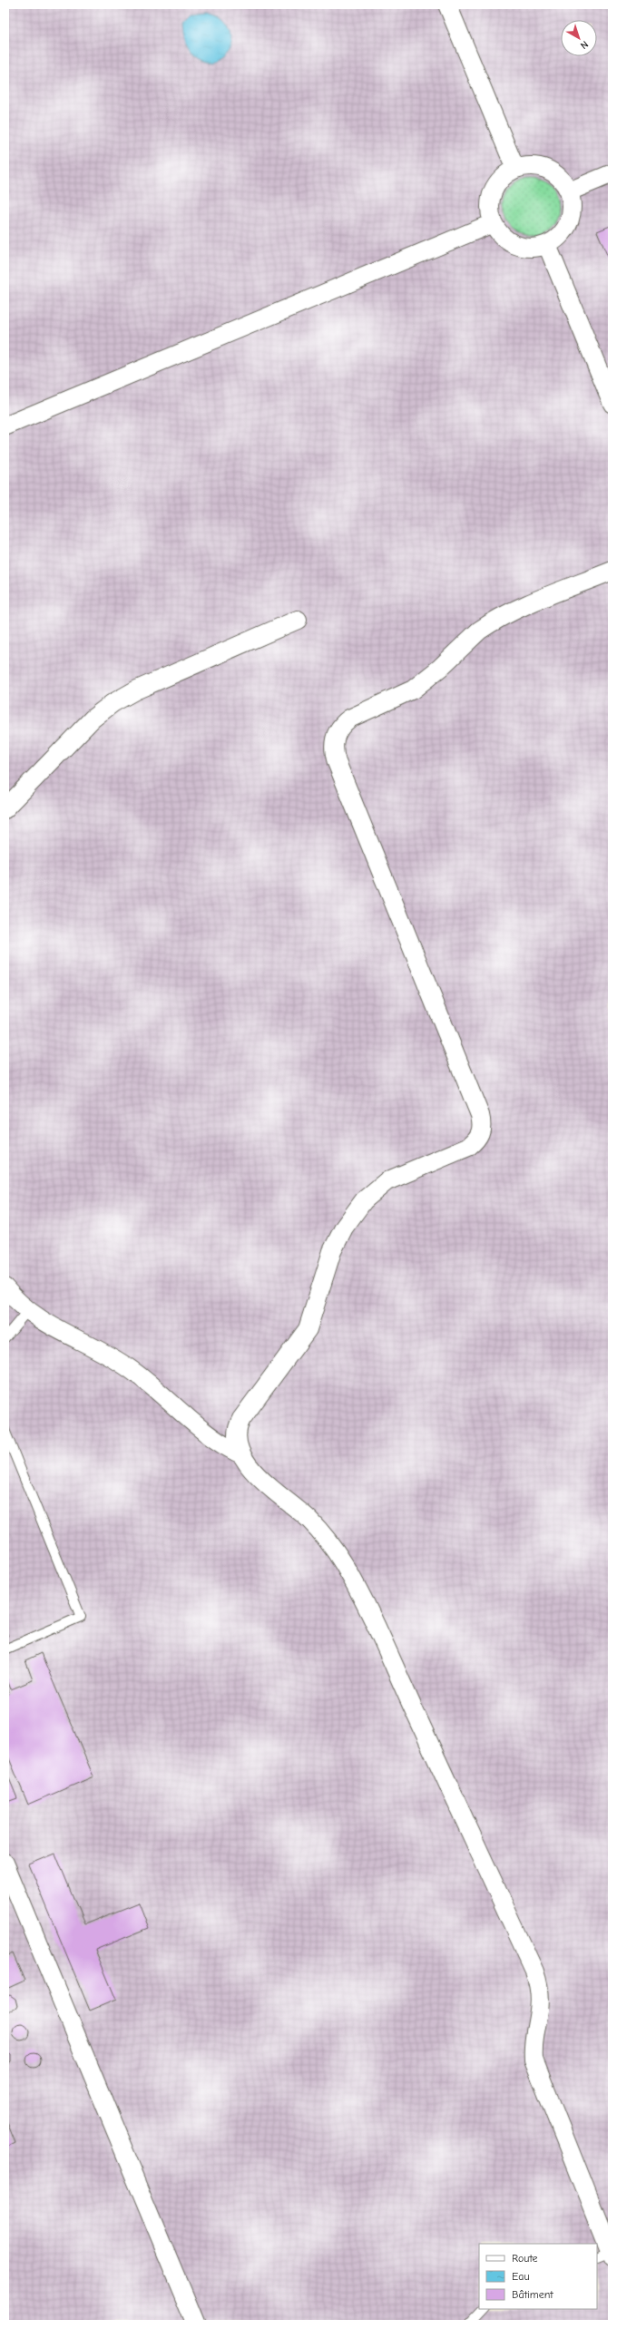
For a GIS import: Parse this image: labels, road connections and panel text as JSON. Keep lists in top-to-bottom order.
{
  "legend": ["Route", "Eau", "Bâtiment"],
  "north": "bottom right"
}
